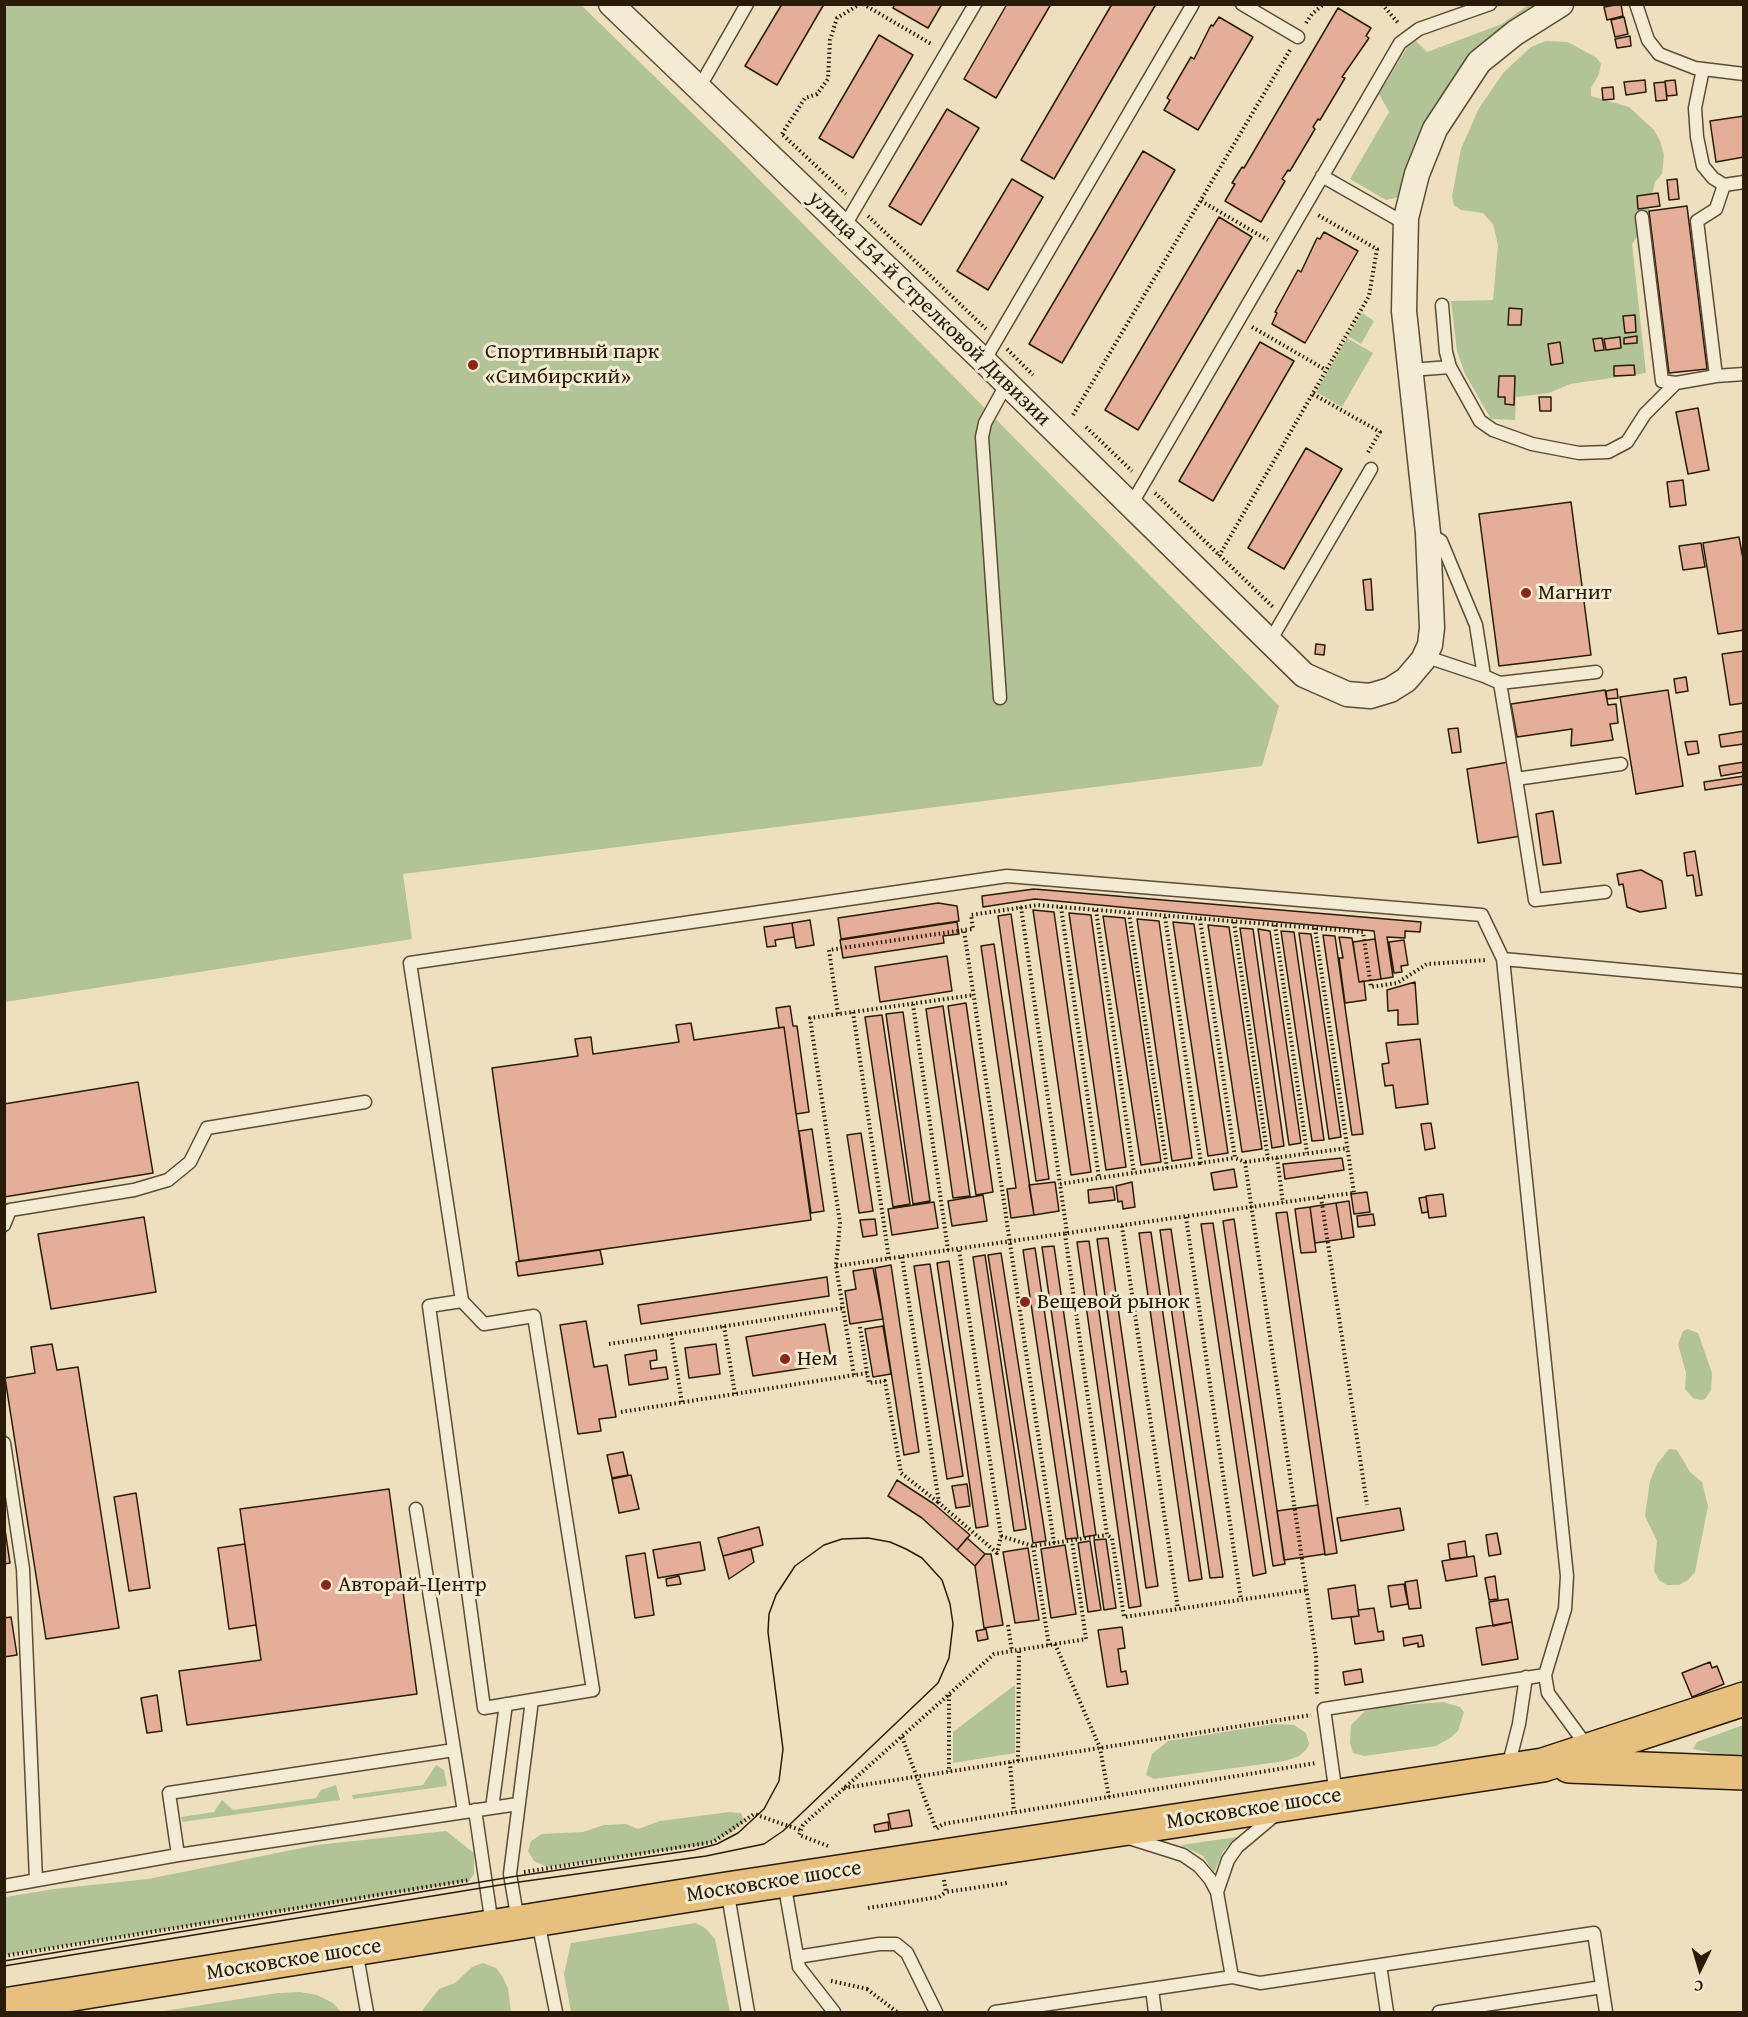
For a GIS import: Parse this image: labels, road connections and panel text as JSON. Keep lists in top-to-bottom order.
{
  "streets": {
    "main road": ["Московское шоссе"],
    "street": ["улица 154-й Стрелковой Дивизии"]
  },
  "places": [
    "Спортивный парк «Симбирский»",
    "Магнит",
    "Вещевой рынок",
    "Нем",
    "Авторай-Центр"
  ],
  "north": "bottom"
}
